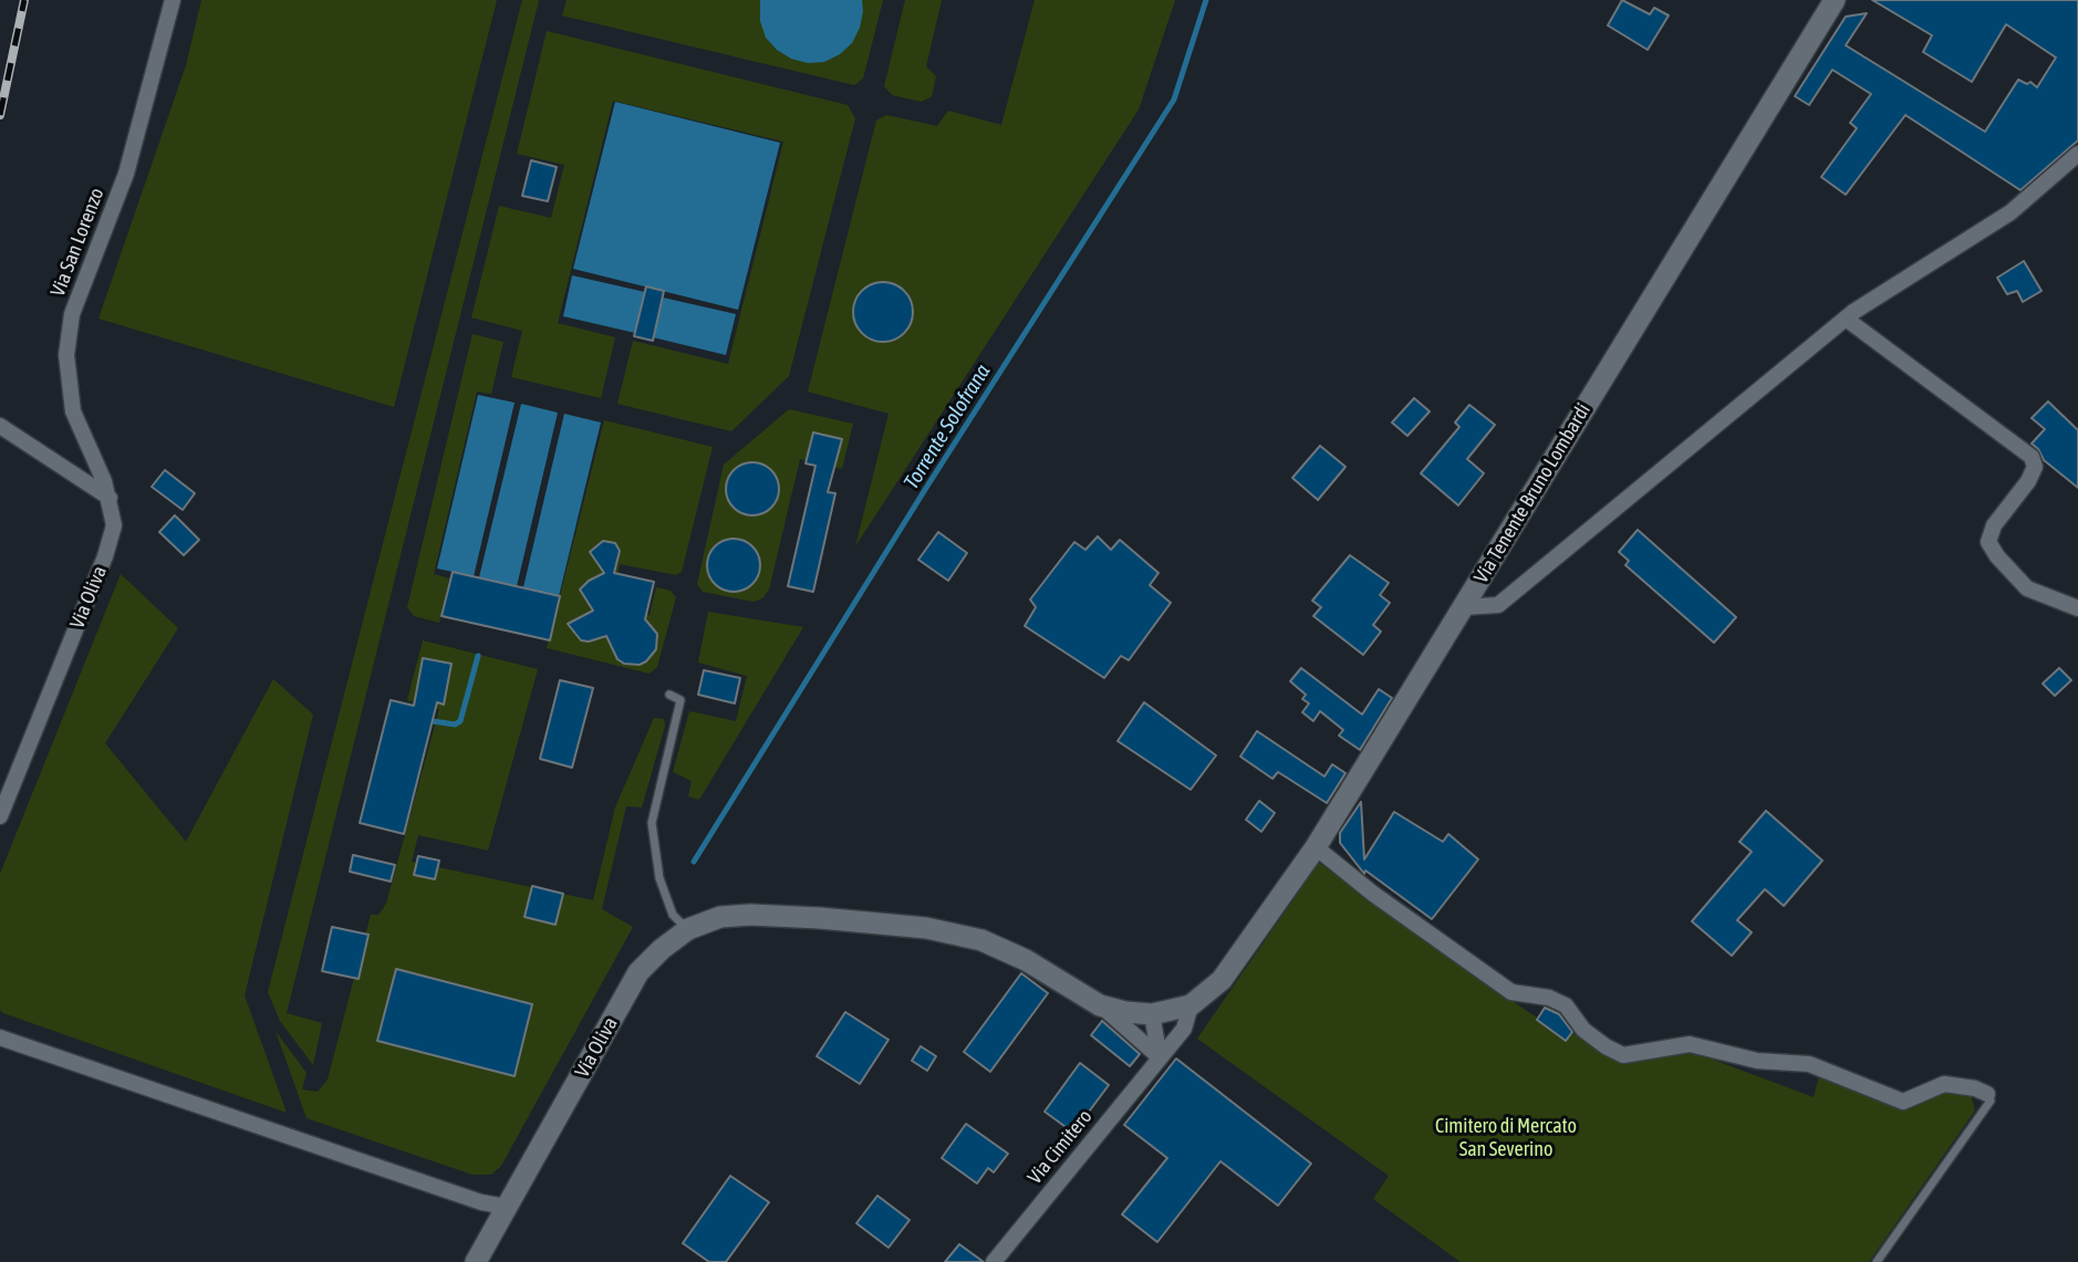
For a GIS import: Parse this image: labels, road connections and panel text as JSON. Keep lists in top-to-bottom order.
{
  "streets": {
    "main road": ["Via Tenente Bruno Lombardi", "Via Oliva"],
    "street": ["Via San Lorenzo", "Via Cimitero"]
  },
  "crossings": [
    ["Via San Lorenzo", "Via Oliva"],
    ["Via Tenente Bruno Lombardi", "Via Oliva"],
    ["Via Oliva", "Via Cimitero"]
  ],
  "water": ["Torrente Solofrana"],
  "parks": ["Cimitero di Mercato San Severino"]
}
